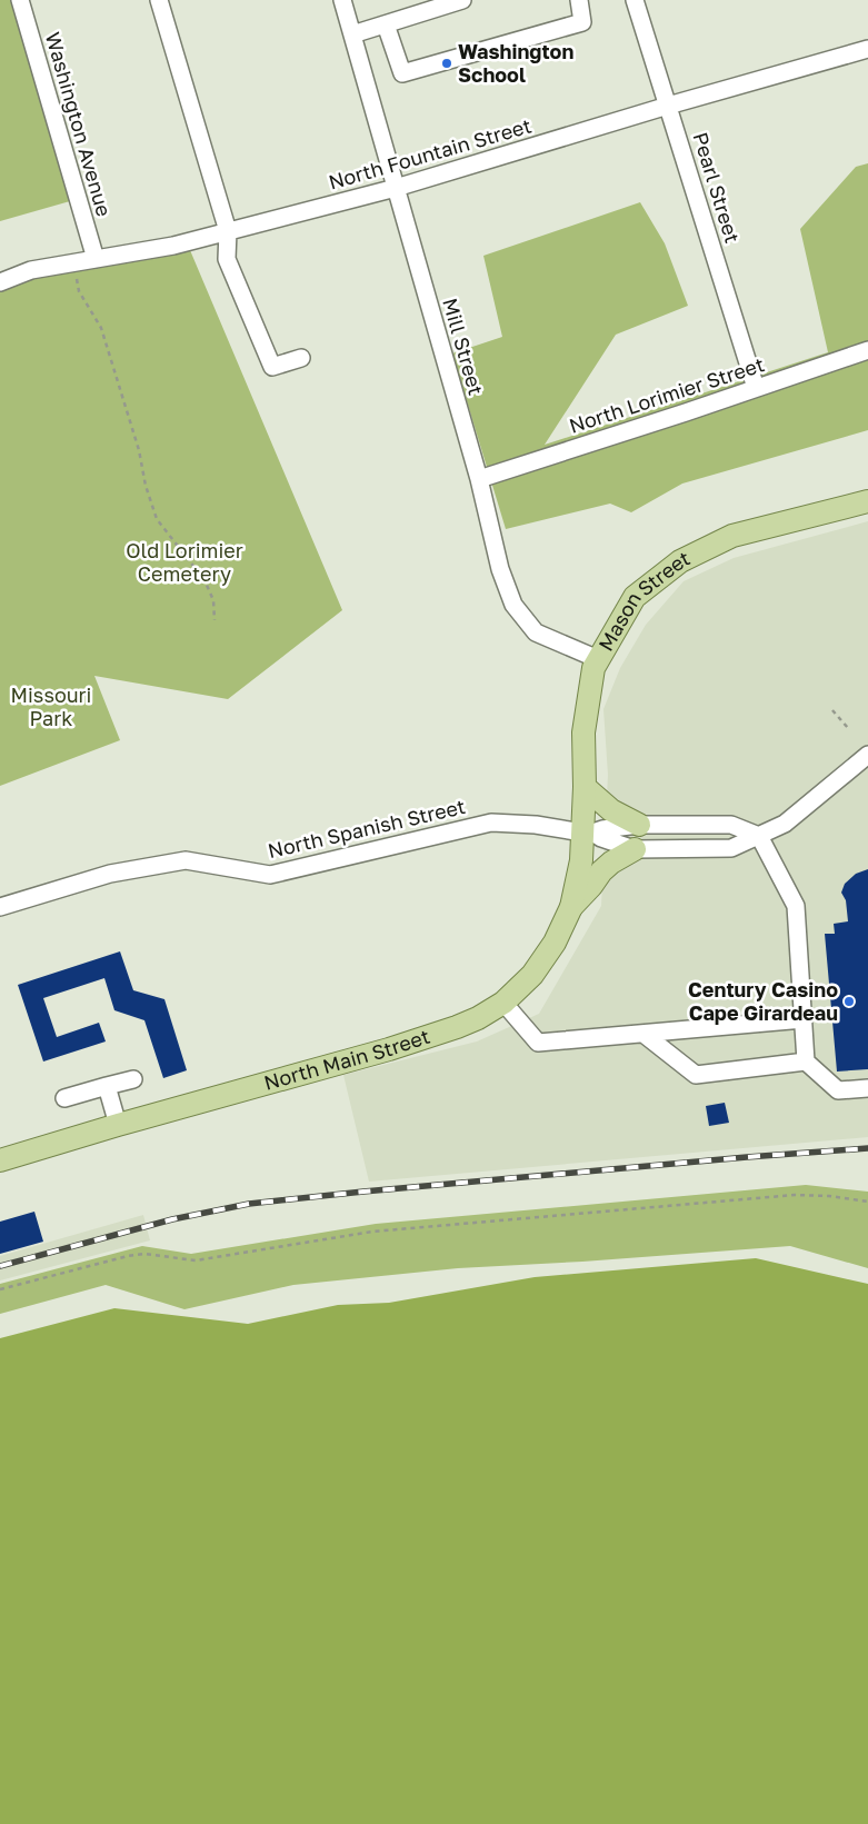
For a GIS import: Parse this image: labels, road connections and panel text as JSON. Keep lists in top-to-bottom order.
{
  "streets": {
    "main road": ["Mason Street", "North Main Street"],
    "street": [
      "Washington Avenue",
      "North Fountain Street",
      "Pearl Street",
      "Mill Street",
      "North Lorimier Street",
      "North Spanish Street"
    ]
  },
  "crossings": [
    ["Washington Avenue", "North Fountain Street"],
    ["North Fountain Street", "Pearl Street"],
    ["North Fountain Street", "Mill Street"],
    ["Pearl Street", "North Lorimier Street"],
    ["Mill Street", "North Lorimier Street"],
    ["Mill Street", "Mason Street"],
    ["Mason Street", "North Spanish Street"],
    ["Mason Street", "North Main Street"],
    ["North Spanish Street", "North Main Street"]
  ],
  "parks": ["Old Lorimier Cemetery", "Missouri Park"],
  "places": ["Washington School", "Century Casino Cape Girardeau"]
}
